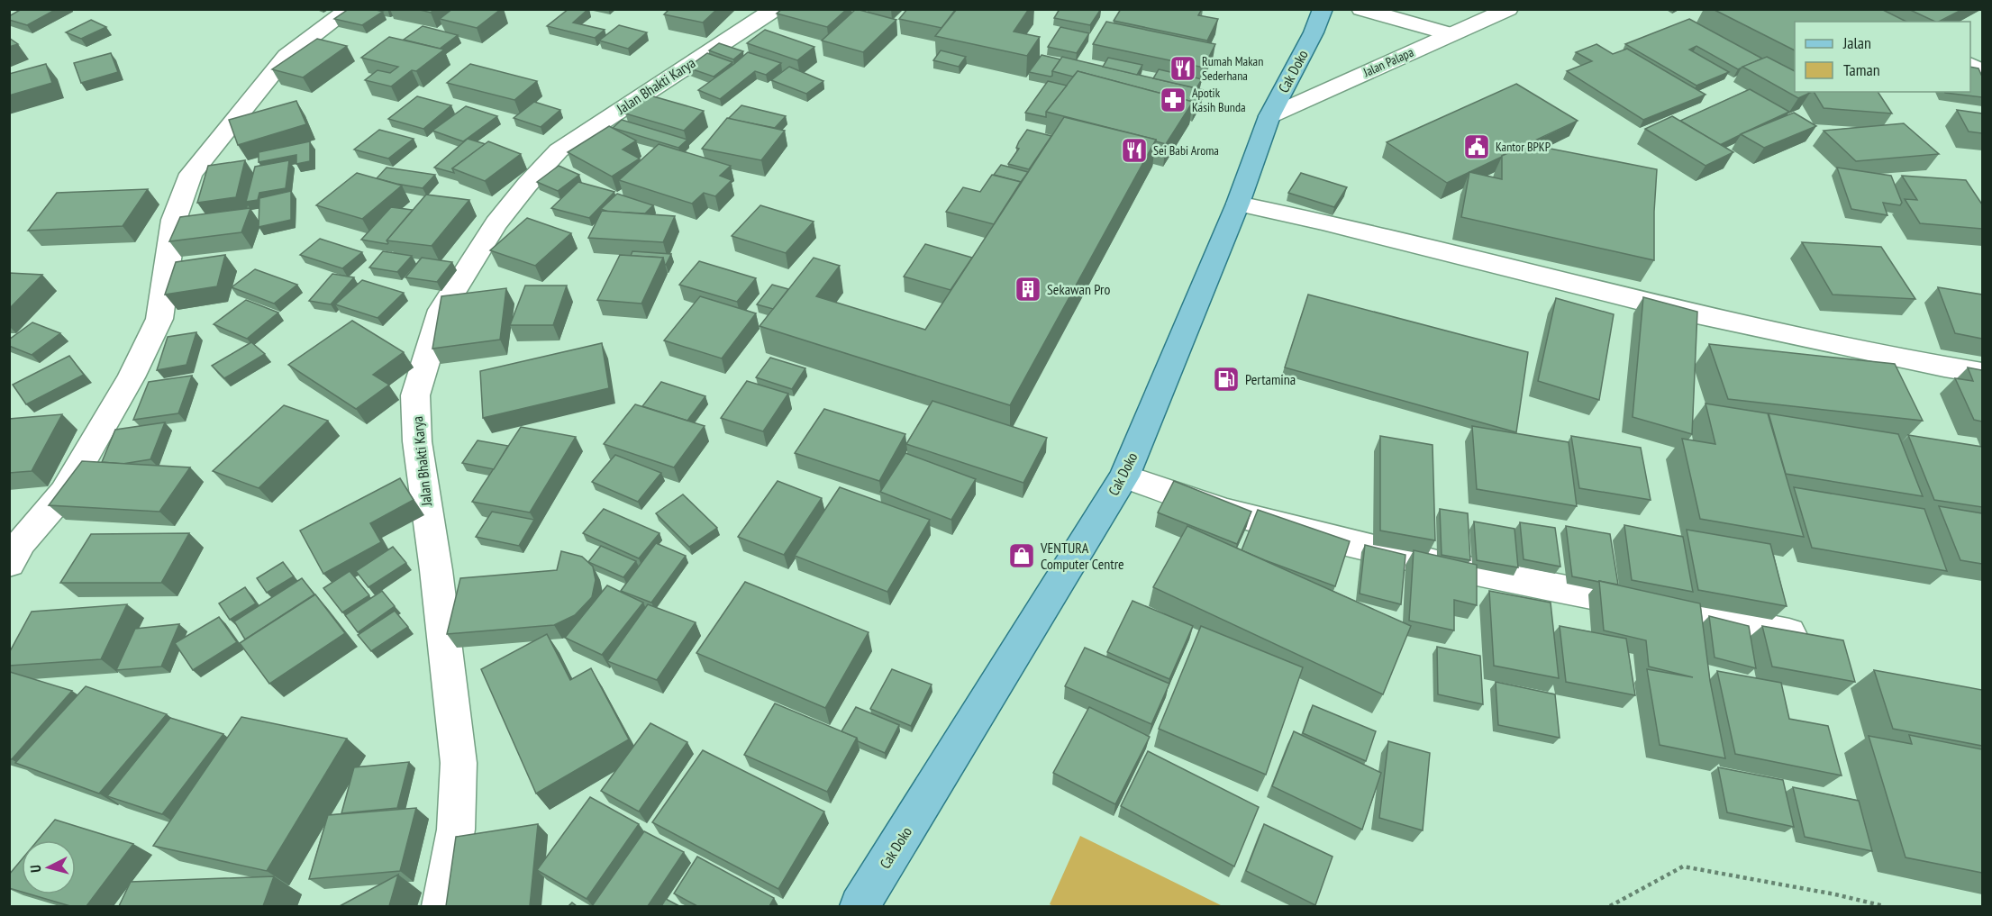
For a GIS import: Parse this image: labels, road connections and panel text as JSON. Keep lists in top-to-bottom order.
{
  "streets": {
    "main road": ["Cak Doko"],
    "street": ["Jalan Palapa", "Jalan Bhakti Karya"]
  },
  "crossings": [
    ["Jalan Palapa", "Cak Doko"]
  ],
  "places": {
    "restaurant": ["Rumah Makan Sederhana", "Sei Babi Aroma"],
    "pharmacy": ["Apotik Kasih Bunda"],
    "public building": ["Kantor BPKP"],
    "building": ["Sekawan Pro"],
    "fuel station": ["Pertamina"],
    "shop": ["VENTURA Computer Centre"]
  },
  "legend": ["Jalan", "Taman"],
  "north": "left"
}
